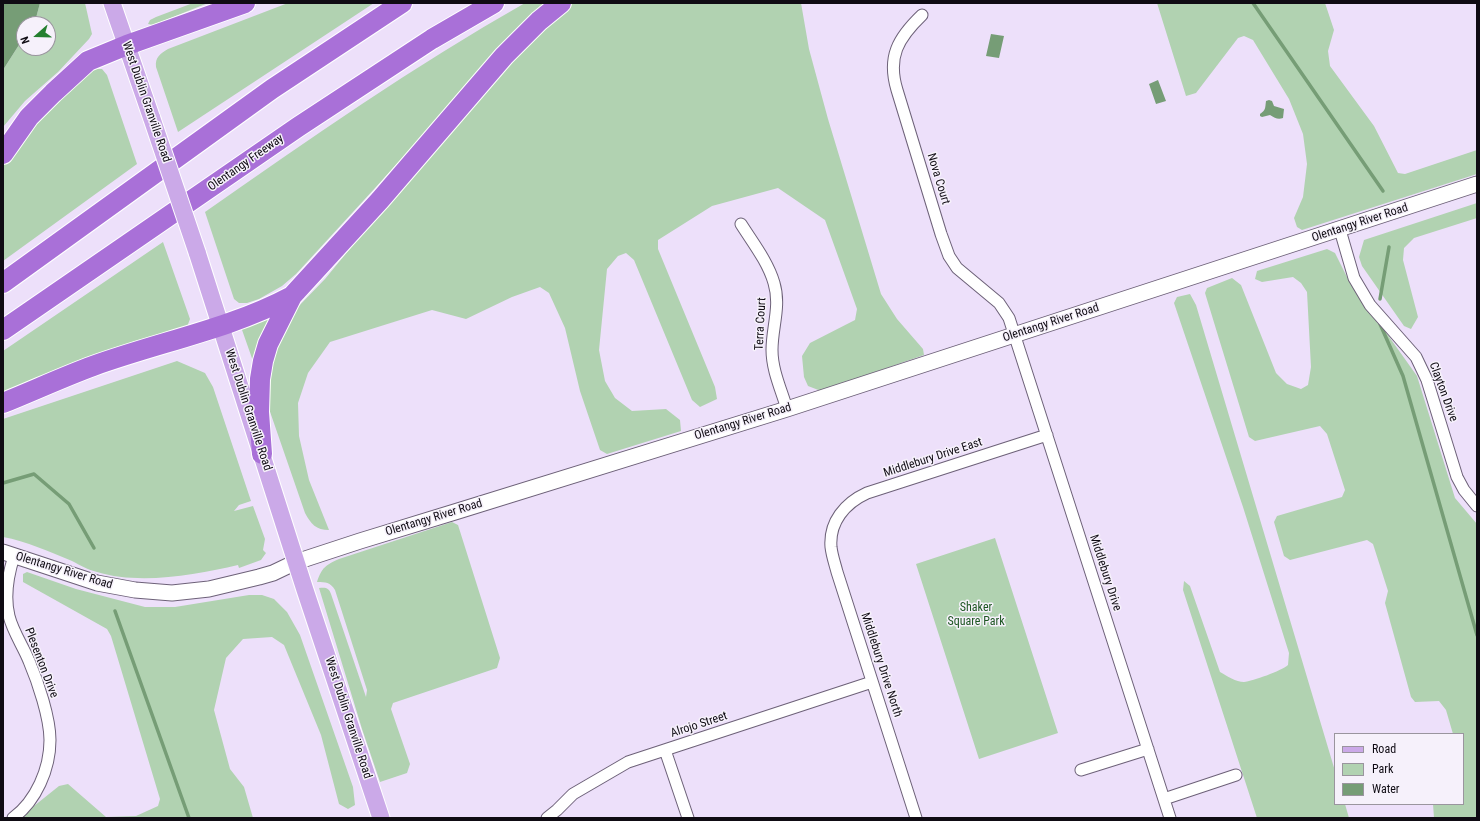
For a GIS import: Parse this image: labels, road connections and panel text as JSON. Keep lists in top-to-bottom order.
{
  "streets": {
    "highway": ["Olentangy Freeway"],
    "main road": ["West Dublin Granville Road", "Olentangy River Road"],
    "street": [
      "Nova Court",
      "Terra Court",
      "Clayton Drive",
      "Middlebury Drive East",
      "Middlebury Drive",
      "Plesenton Drive",
      "Middlebury Drive North",
      "Alrojo Street"
    ]
  },
  "crossings": [
    ["West Dublin Granville Road", "Olentangy River Road"],
    ["Nova Court", "Olentangy River Road"],
    ["Nova Court", "Middlebury Drive"],
    ["Olentangy River Road", "Terra Court"],
    ["Olentangy River Road", "Clayton Drive"],
    ["Olentangy River Road", "Middlebury Drive"],
    ["Olentangy River Road", "Plesenton Drive"],
    ["Middlebury Drive East", "Middlebury Drive"],
    ["Middlebury Drive East", "Middlebury Drive North"],
    ["Middlebury Drive North", "Alrojo Street"]
  ],
  "parks": ["Shaker Square Park"],
  "legend": ["Road", "Park", "Water"],
  "north": "left"
}
